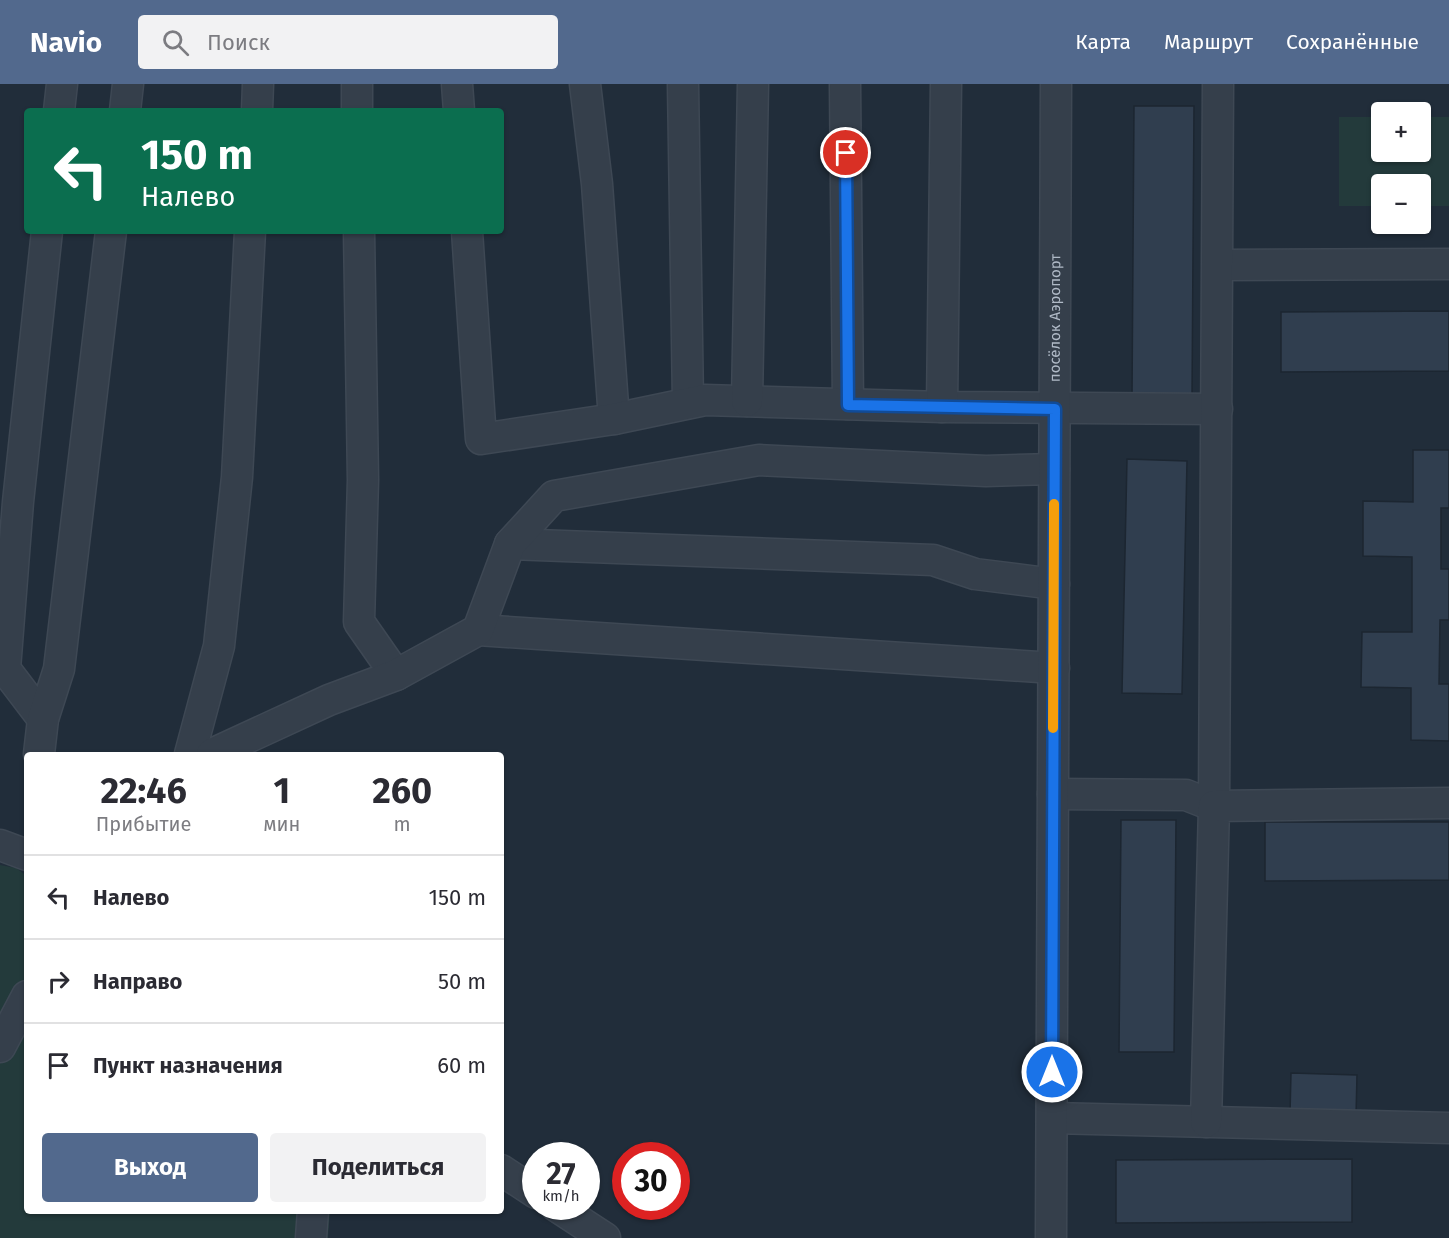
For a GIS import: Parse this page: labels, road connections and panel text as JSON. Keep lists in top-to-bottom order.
{
  "streets": {
    "street": ["посёлок Аэропорт"]
  },
  "page": {
    "header": "Navio",
    "search": "Поиск",
    "nav": ["Карта", "Маршрут", "Сохранённые"],
    "map_buttons": ["+", "−"],
    "turn": ["150 m", "Налево"],
    "eta": [
      "22:46",
      "Прибытие",
      "1",
      "мин",
      "260",
      "m"
    ],
    "list": [
      {
        "name": "Налево",
        "value": "150 m"
      },
      {
        "name": "Направо",
        "value": "50 m"
      },
      {
        "name": "Пункт назначения",
        "value": "60 m"
      }
    ],
    "buttons": ["Выход", "Поделиться"],
    "speed": "27 km/h",
    "limit": "30"
  }
}
